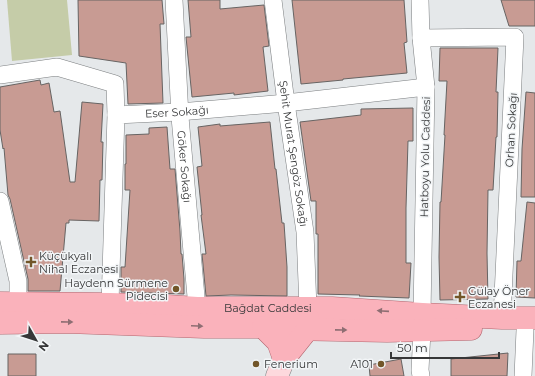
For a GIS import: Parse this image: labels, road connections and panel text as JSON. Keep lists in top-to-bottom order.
{
  "streets": {
    "main road": ["Bağdat Caddesi"],
    "street": [
      "Eser Sokağı",
      "Orhan Sokağı",
      "Şehit Murat Şengöz Sokağı",
      "Hatboyu Yolu Caddesi",
      "Göker Sokağı"
    ]
  },
  "crossings": [
    ["Eser Sokağı", "Şehit Murat Şengöz Sokağı"],
    ["Eser Sokağı", "Hatboyu Yolu Caddesi"],
    ["Eser Sokağı", "Göker Sokağı"],
    ["Orhan Sokağı", "Hatboyu Yolu Caddesi"],
    ["Orhan Sokağı", "Bağdat Caddesi"],
    ["Şehit Murat Şengöz Sokağı", "Bağdat Caddesi"],
    ["Hatboyu Yolu Caddesi", "Bağdat Caddesi"],
    ["Göker Sokağı", "Bağdat Caddesi"]
  ],
  "places": {
    "health": ["Küçükyalı Nihal Eczanesi", "Gülay Öner Eczanesi"],
    "other": ["Haydenn Sürmene Pidecisi", "Fenerium", "A101"]
  },
  "scale_bar": "50 m",
  "north": "bottom right"
}
